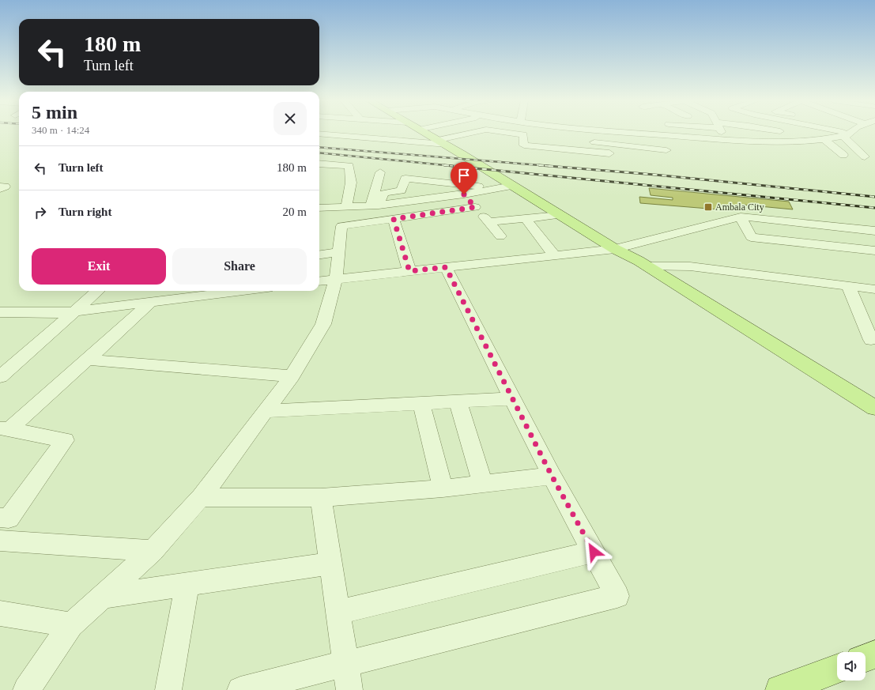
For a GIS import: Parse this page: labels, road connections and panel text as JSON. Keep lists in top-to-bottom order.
{
  "places": {
    "transit": ["Ambala City"]
  },
  "page": {
    "turn": ["180 m", "Turn left"],
    "heading": ["5 min", "340 m · 14:24"],
    "list": [
      {
        "name": "Turn left",
        "value": "180 m"
      },
      {
        "name": "Turn right",
        "value": "20 m"
      }
    ],
    "buttons": ["Exit", "Share"]
  }
}
